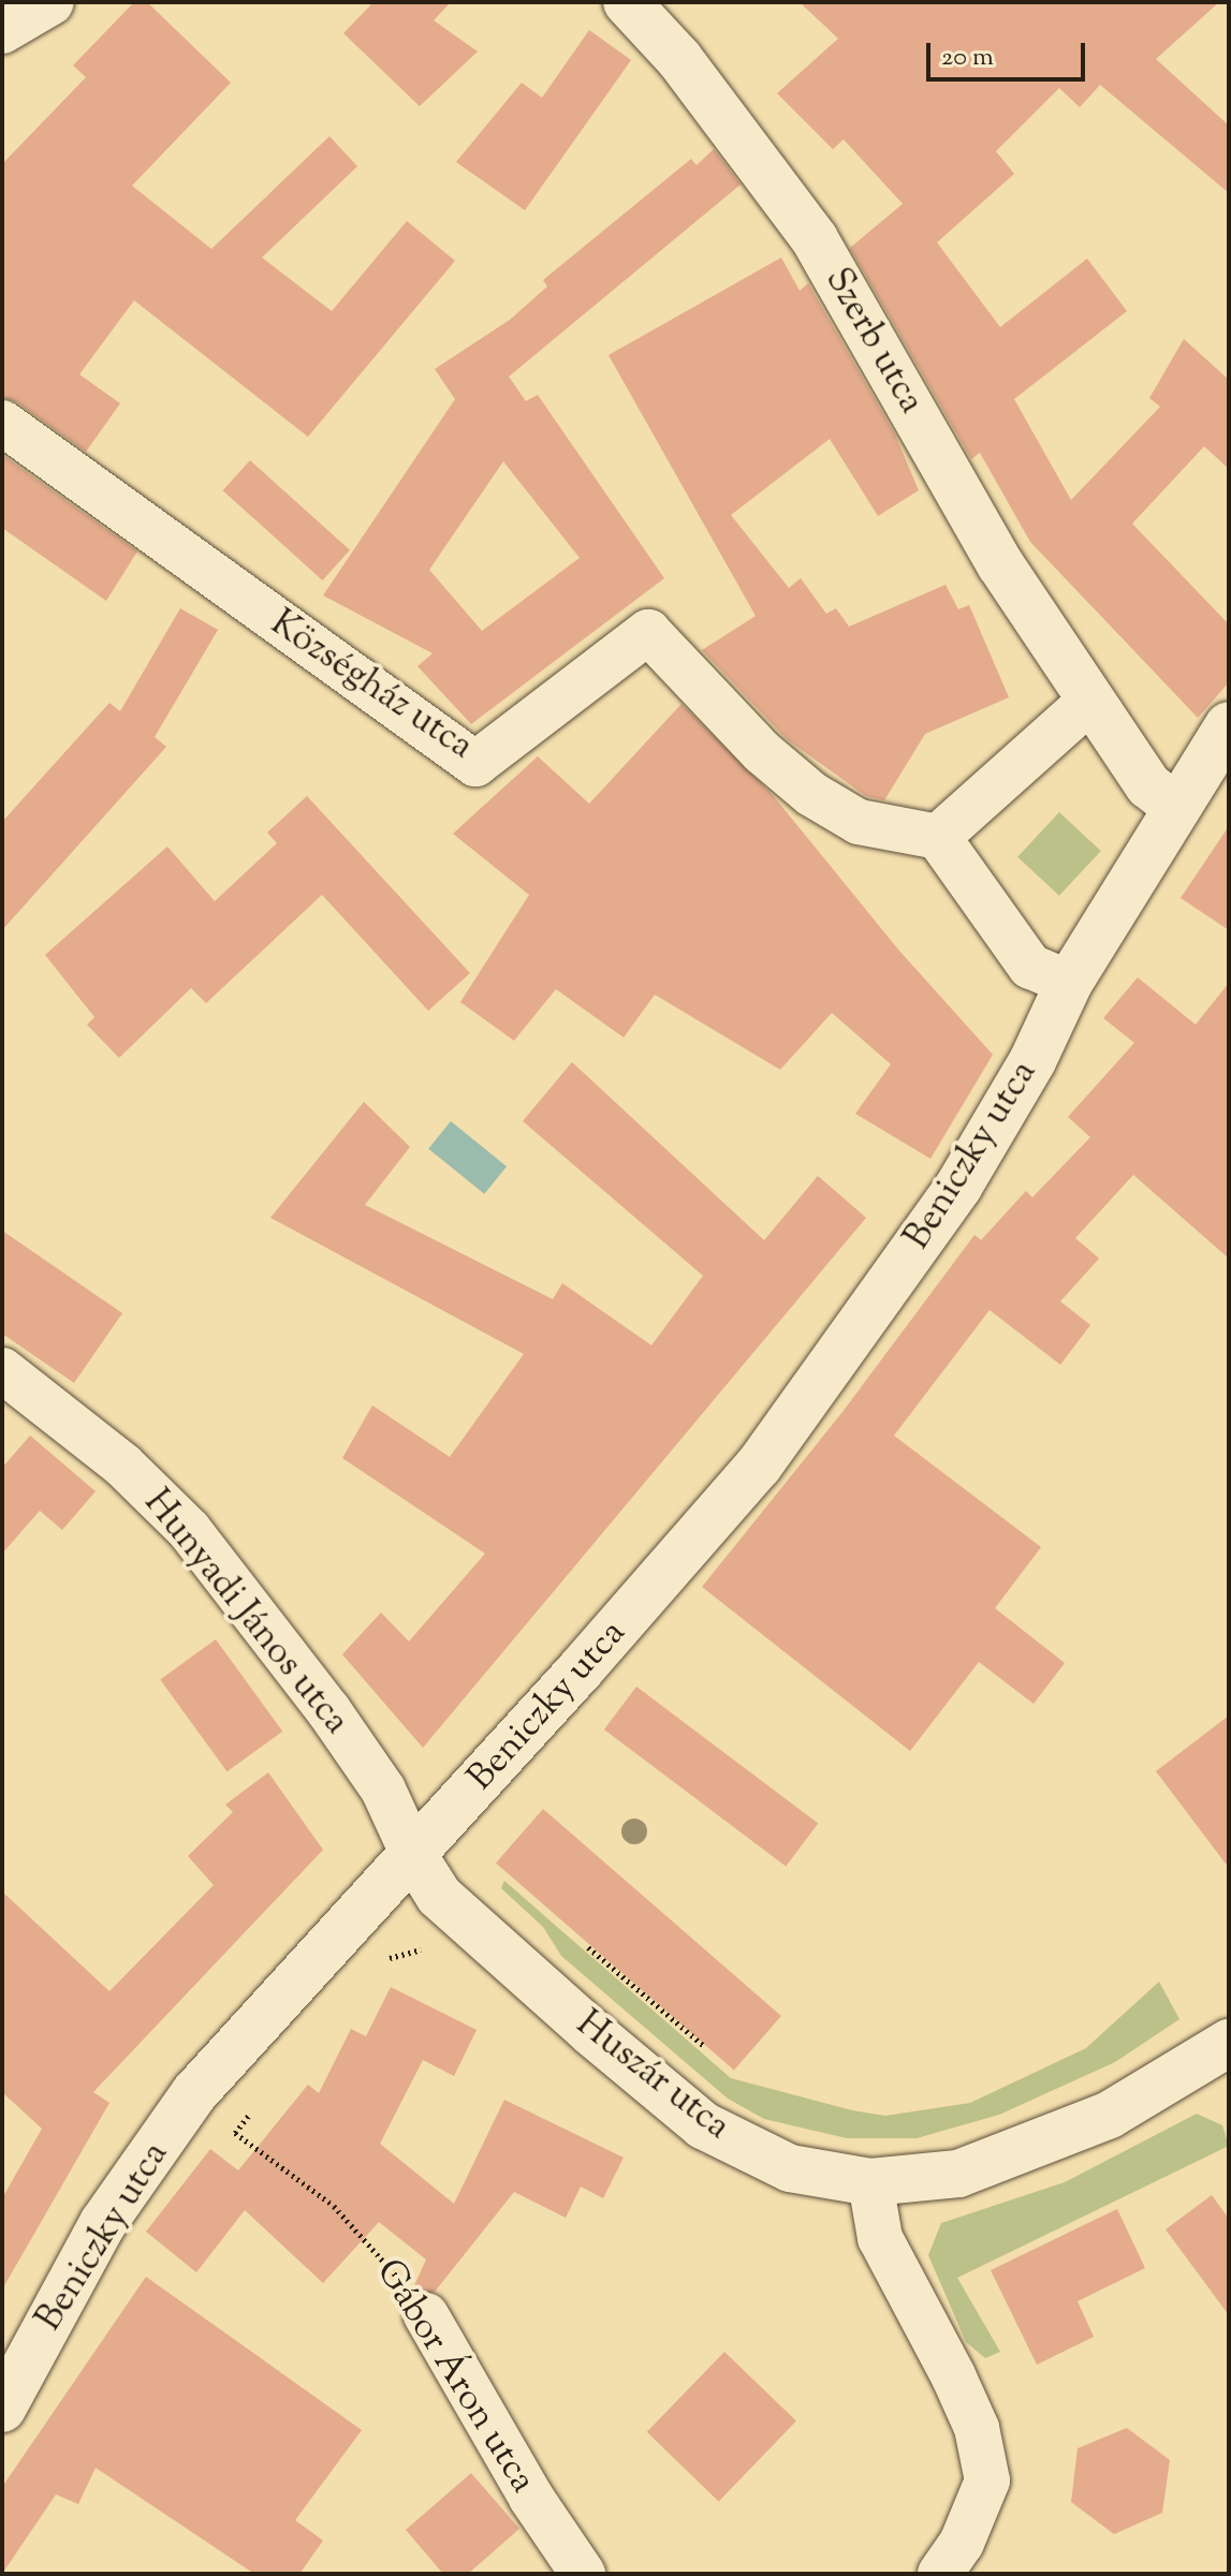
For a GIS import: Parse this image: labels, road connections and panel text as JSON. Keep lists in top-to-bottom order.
{
  "streets": {
    "main road": ["Szerb utca", "Beniczky utca", "Huszár utca"],
    "street": ["Községház utca", "Hunyadi János utca", "Gábor Áron utca"]
  },
  "crossings": [
    ["Szerb utca", "Beniczky utca"],
    ["Beniczky utca", "Hunyadi János utca"],
    ["Beniczky utca", "Huszár utca"],
    ["Beniczky utca", "Gábor Áron utca"],
    ["Hunyadi János utca", "Huszár utca"]
  ],
  "scale_bar": "20 m"
}
